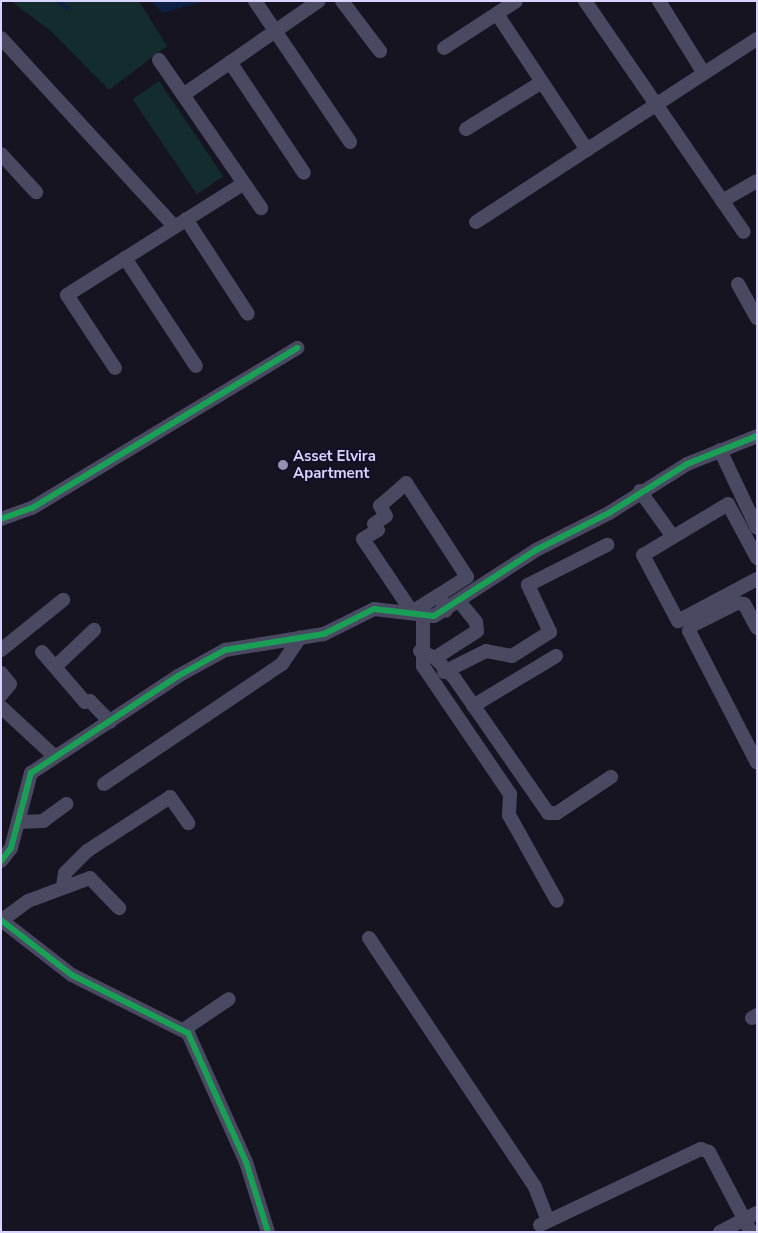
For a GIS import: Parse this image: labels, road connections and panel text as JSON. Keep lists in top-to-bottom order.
{
  "places": ["Asset Elvira Apartment"]
}
